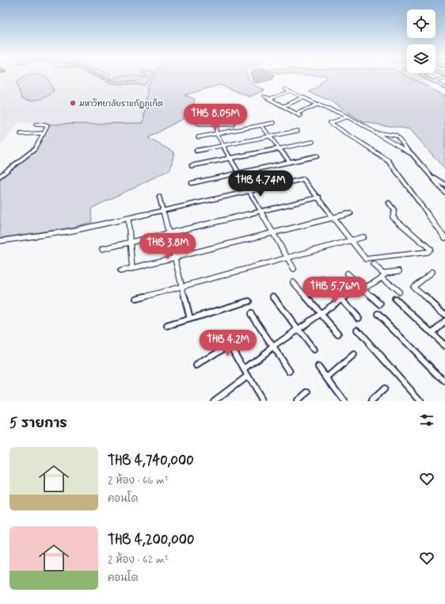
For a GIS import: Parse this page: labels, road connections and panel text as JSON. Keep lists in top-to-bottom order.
{
  "places": ["มหาวิทยาลัยราชภัฏภูเก็ต"],
  "page": {
    "price": [
      "THB 8.05M",
      "THB 4.74M",
      "THB 3.8M",
      "THB 5.76M",
      "THB 4.2M"
    ],
    "heading": "5 รายการ",
    "list": [
      {
        "name": "THB 4,740,000",
        "note": "2 ห้อง · 66 m² · คอนโด"
      },
      {
        "name": "THB 4,200,000",
        "note": "2 ห้อง · 62 m² · คอนโด"
      }
    ]
  }
}
